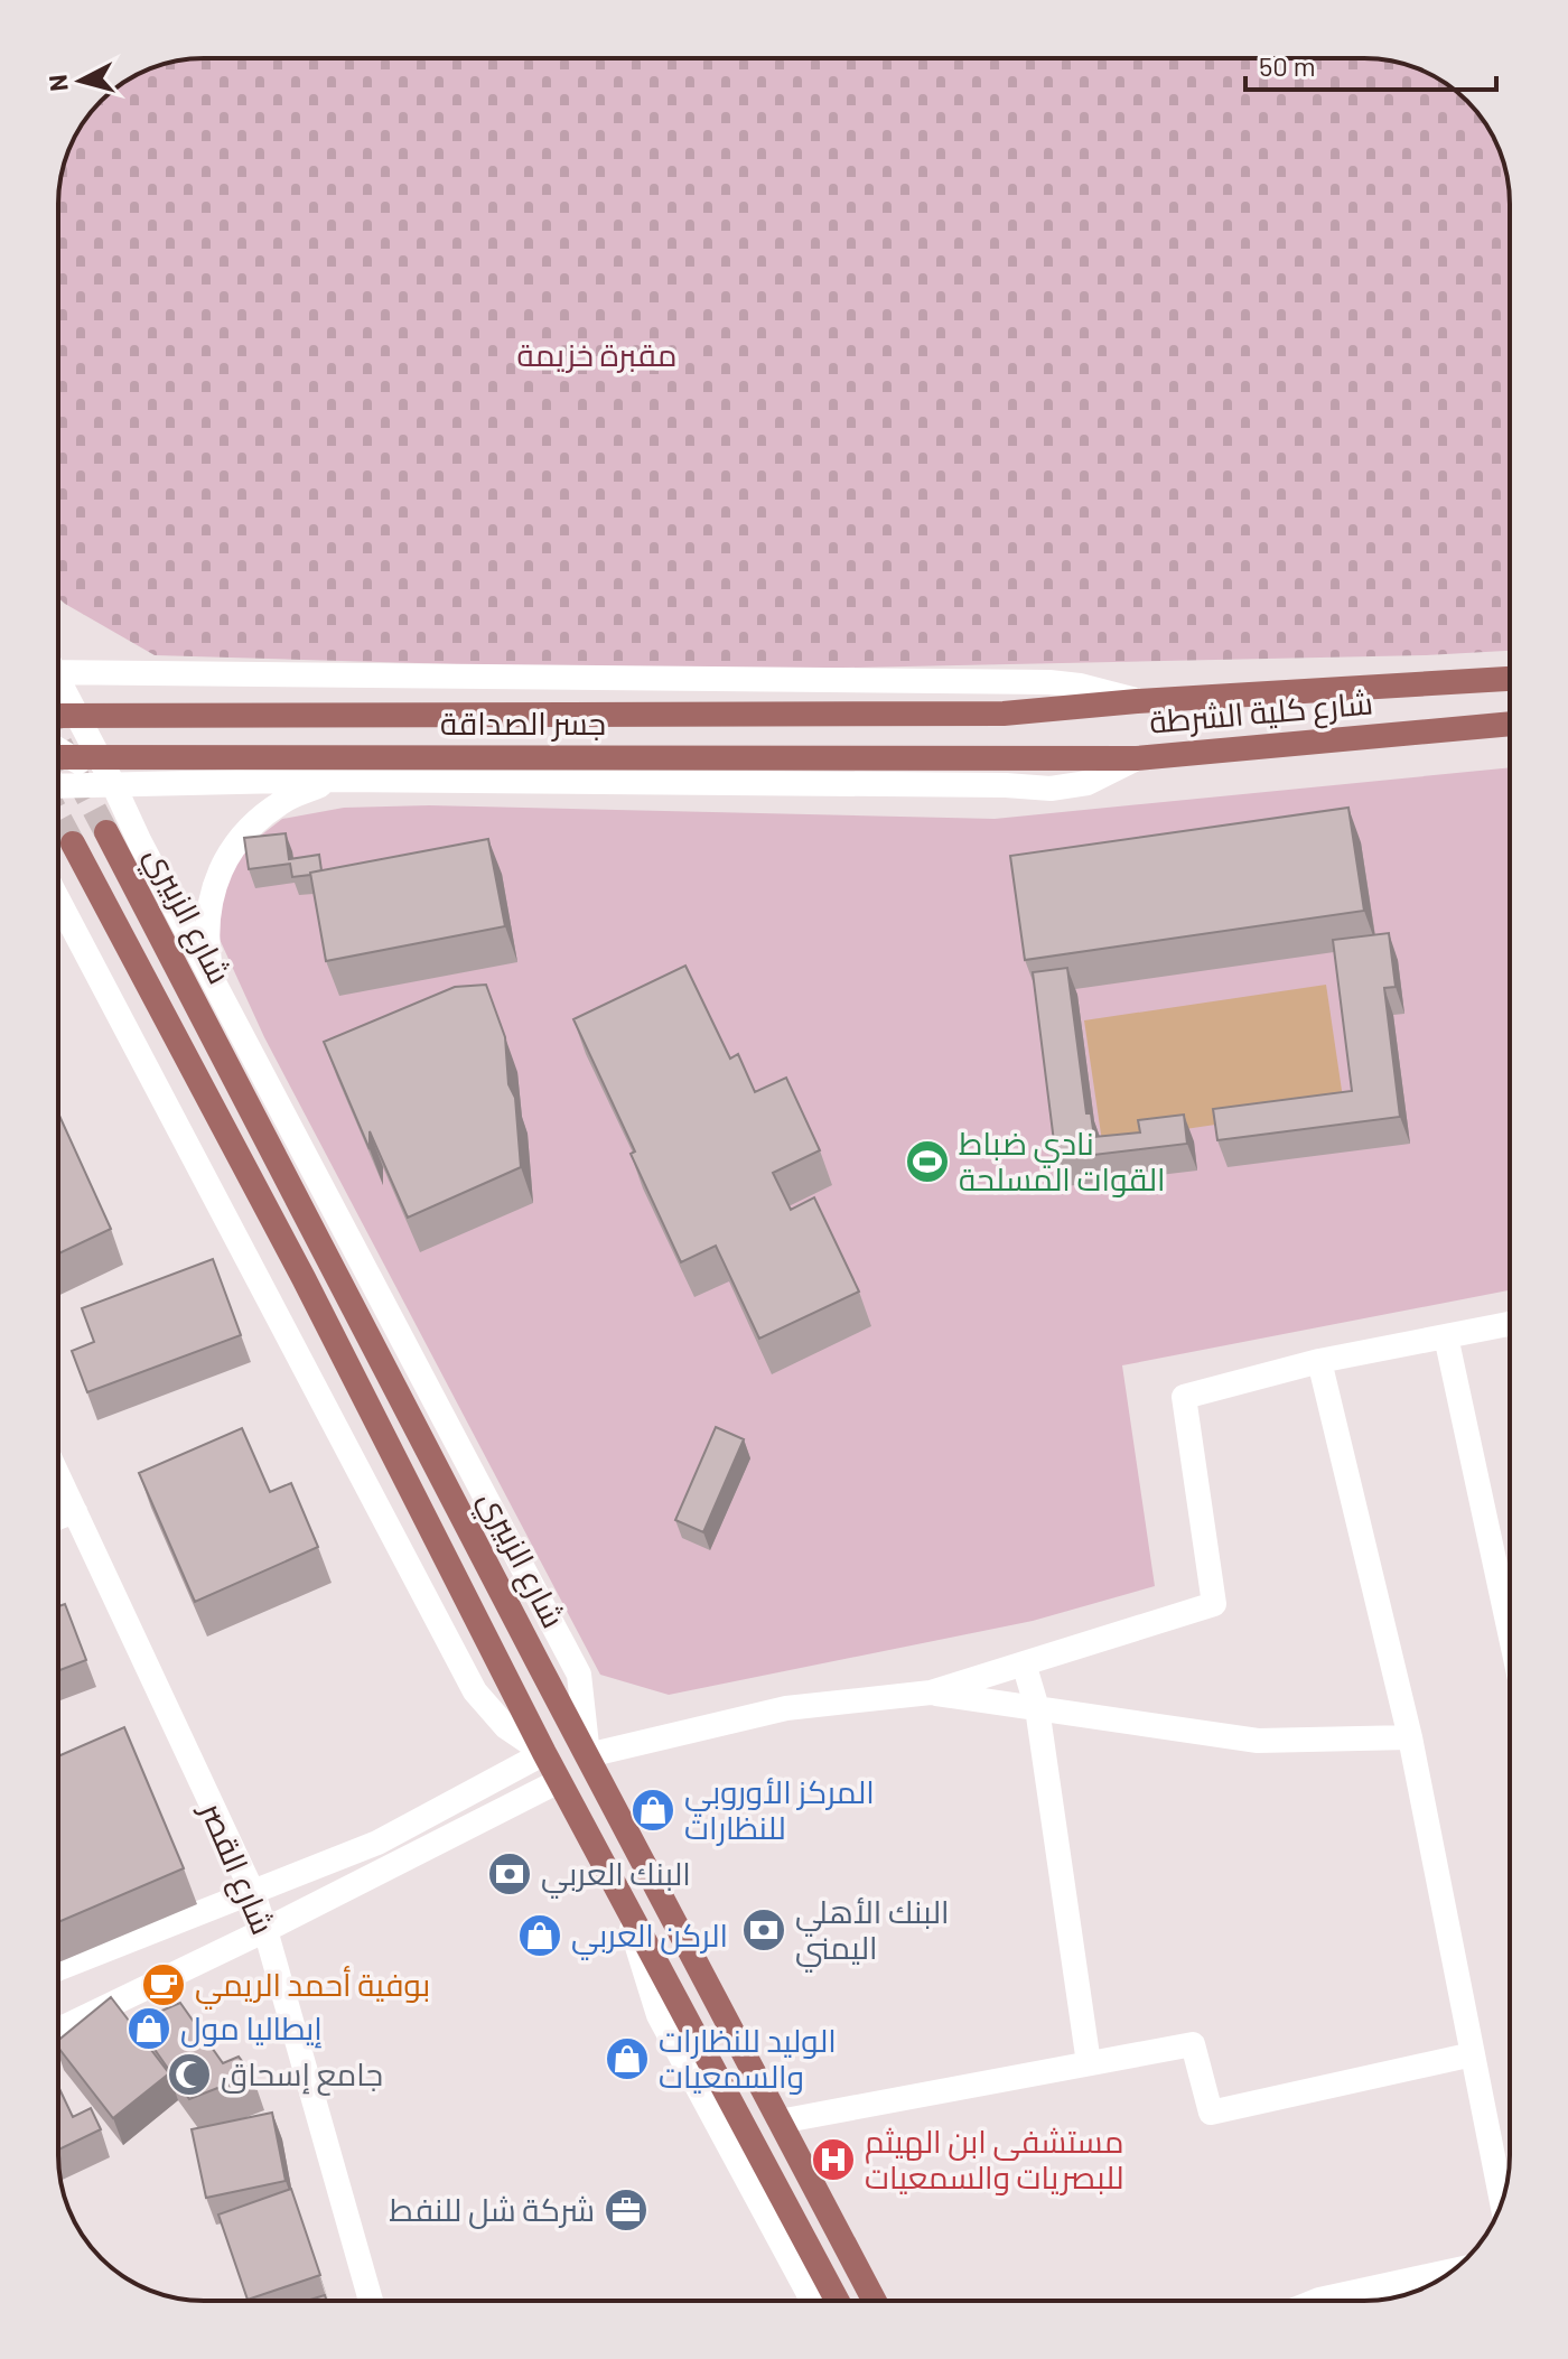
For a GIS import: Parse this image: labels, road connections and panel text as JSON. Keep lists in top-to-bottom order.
{
  "streets": {
    "main road": ["شارع كلية الشرطة", "جسر الصداقة", "شارع الزبيري"],
    "street": ["شارع القصر"]
  },
  "crossings": [
    ["شارع كلية الشرطة", "جسر الصداقة"]
  ],
  "parks": ["مقبرة خزيمة"],
  "places": {
    "sports": ["نادي ضباط القوات المسلحة"],
    "shop": [
      "المركز الأوروبي للنظارات",
      "الركن العربي",
      "إيطاليا مول",
      "الوليد للنظارات والسمعيات"
    ],
    "bank": ["البنك العربي", "البنك الأهلي اليمني"],
    "cafe": ["بوفية أحمد الريمي"],
    "mosque": ["جامع إسحاق"],
    "hospital": ["مستشفى ابن الهيثم للبصريات والسمعيات"],
    "office": ["شركة شل للنفط"]
  },
  "scale_bar": "50 m",
  "north": "left"
}
